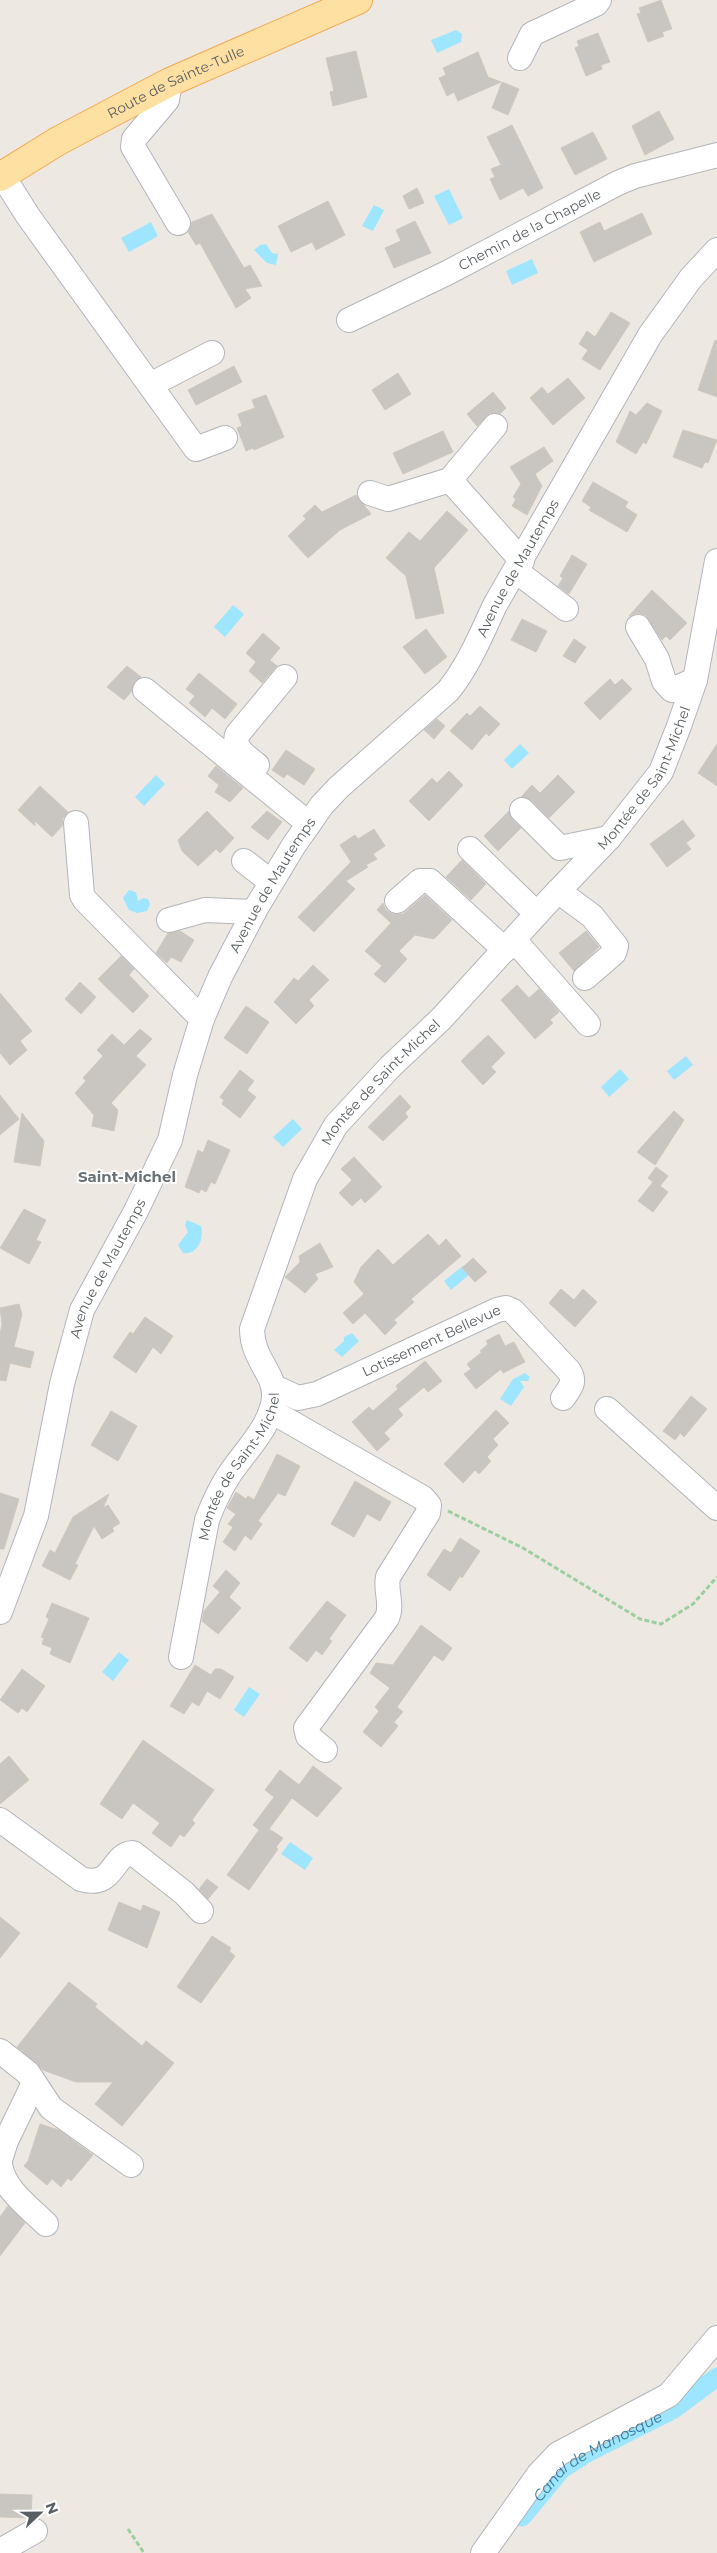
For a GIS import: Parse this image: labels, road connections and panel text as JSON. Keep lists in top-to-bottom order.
{
  "streets": {
    "main road": ["Route de Sainte-Tulle"],
    "street": [
      "Chemin de la Chapelle",
      "Avenue de Mautemps",
      "Montée de Saint-Michel",
      "Lotissement Bellevue"
    ]
  },
  "crossings": [
    ["Montée de Saint-Michel", "Lotissement Bellevue"]
  ],
  "districts": ["Saint-Michel"],
  "water": ["Canal de Manosque"],
  "north": "right"
}
